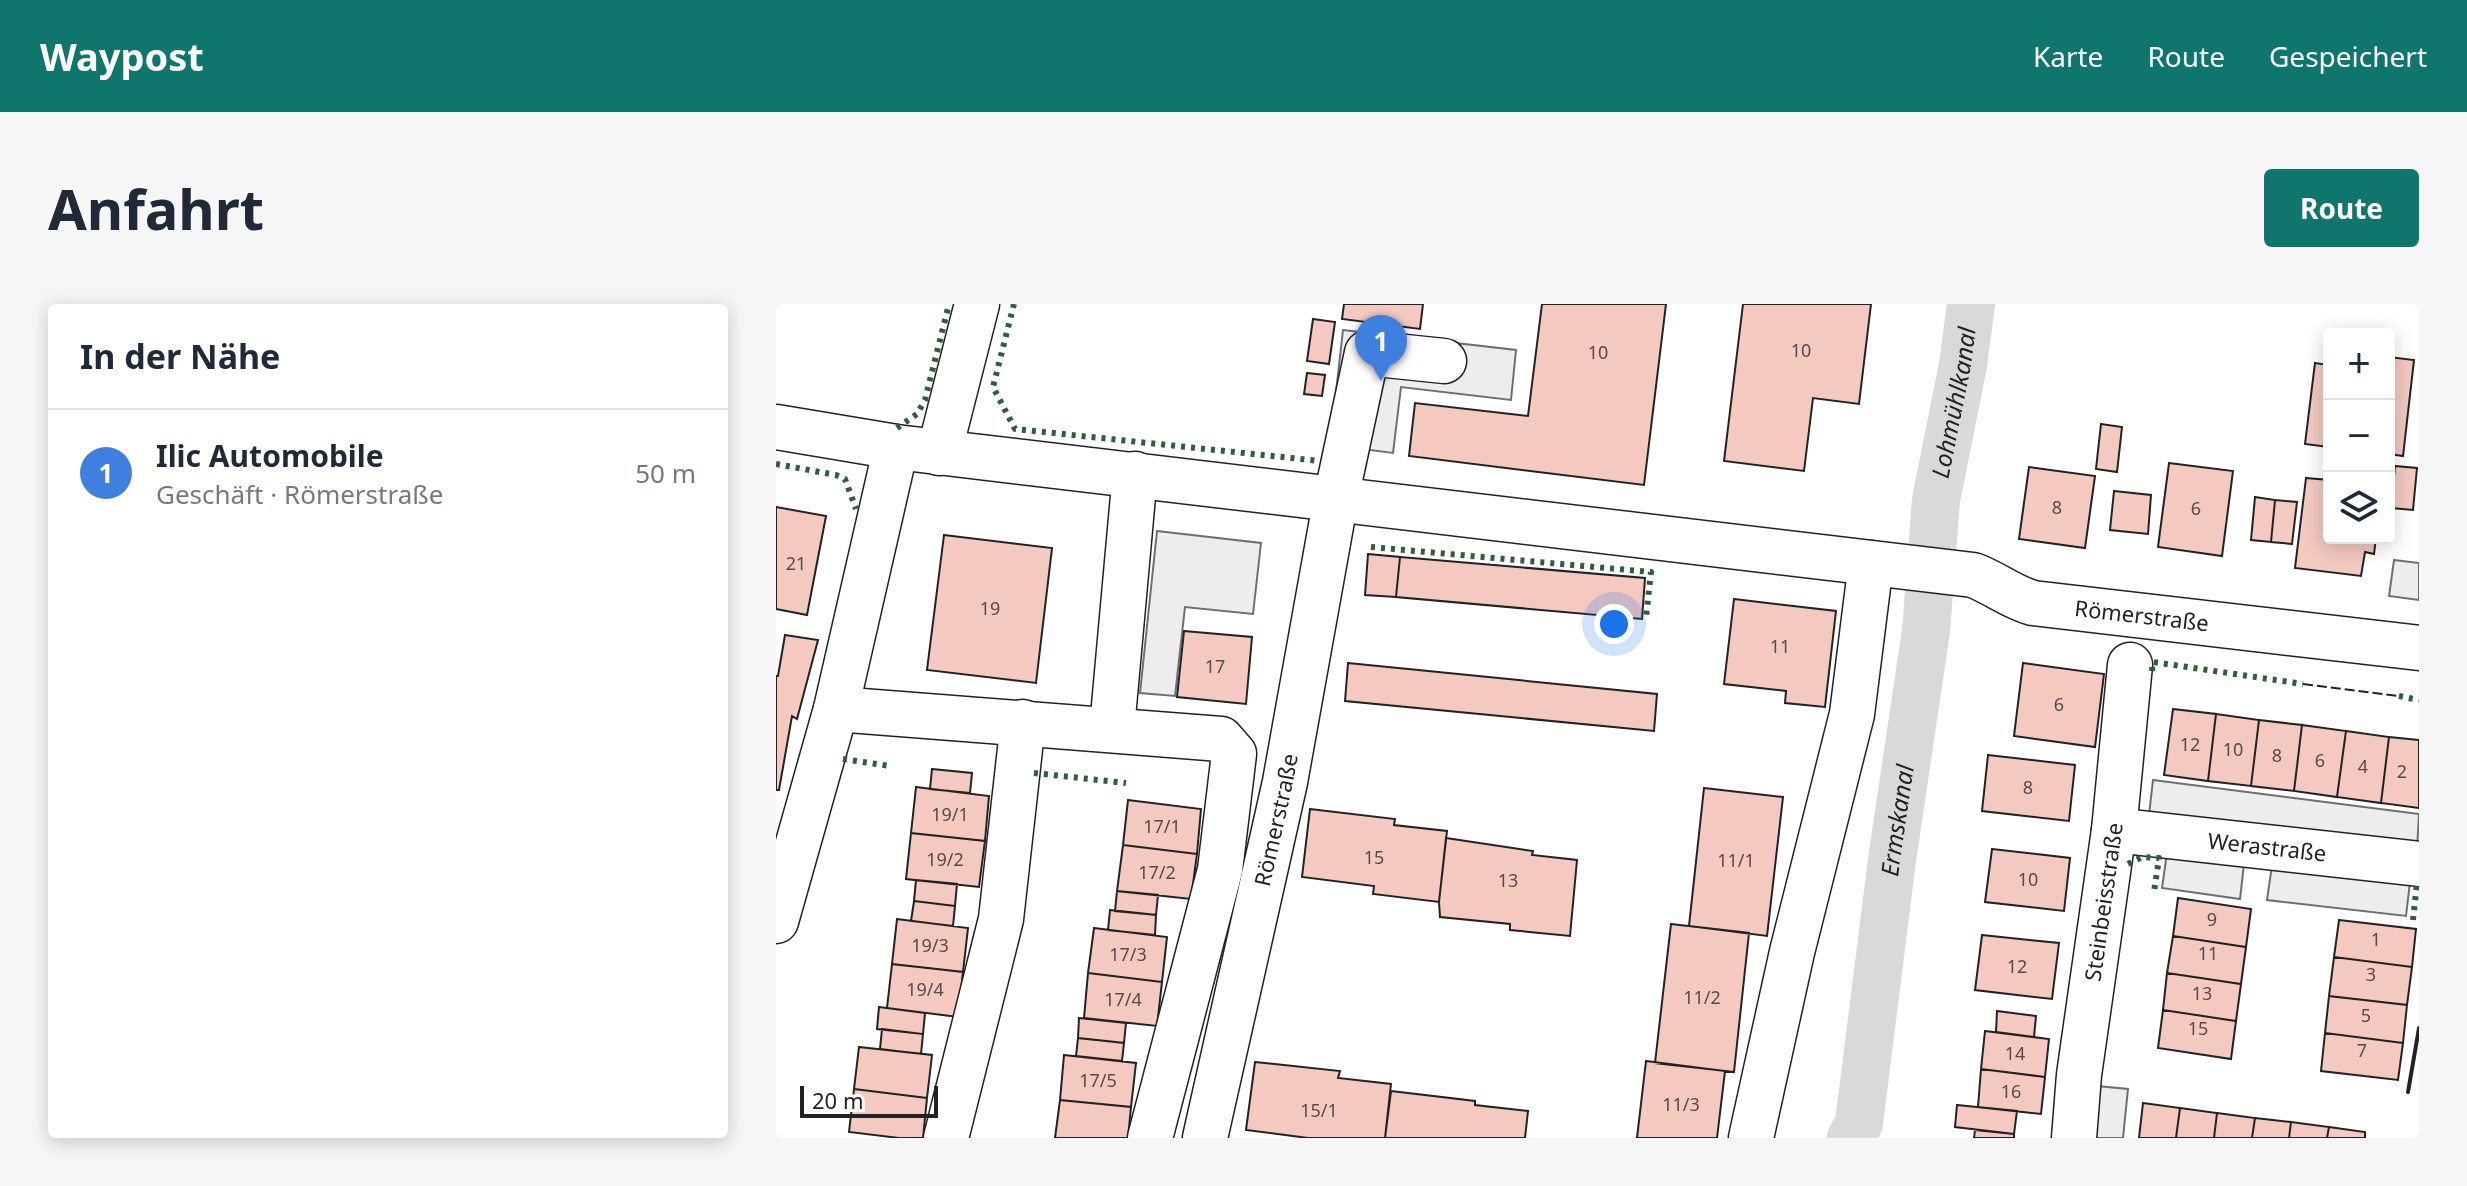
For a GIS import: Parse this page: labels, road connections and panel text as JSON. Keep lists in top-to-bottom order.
{
  "streets": {
    "street": ["Römerstraße", "Werastraße", "Steinbeisstraße"]
  },
  "crossings": [
    ["Werastraße", "Steinbeisstraße"]
  ],
  "water": ["Lohmühlkanal", "Ermskanal"],
  "house_numbers": [
    "10",
    "10",
    "8",
    "6",
    "21",
    "19",
    "11",
    "17",
    "6",
    "12",
    "10",
    "8",
    "6",
    "4",
    "2",
    "8",
    "19/1",
    "17/1",
    "15",
    "19/2",
    "11/1",
    "17/2",
    "10",
    "13",
    "9",
    "1",
    "19/3",
    "11",
    "17/3",
    "12",
    "3",
    "19/4",
    "13",
    "11/2",
    "17/4",
    "5",
    "15",
    "7",
    "14",
    "17/5",
    "16",
    "11/3",
    "15/1"
  ],
  "scale_bar": "20 m",
  "page": {
    "header": "Waypost",
    "nav": ["Karte", "Route", "Gespeichert"],
    "buttons": "Route",
    "title": "Anfahrt",
    "heading": "In der Nähe",
    "pins": "1",
    "map_buttons": ["+", "−"],
    "list": [
      {
        "mark": "1",
        "name": "Ilic Automobile",
        "note": "Geschäft · Römerstraße",
        "value": "50 m"
      }
    ],
    "scale": "20 m"
  }
}
